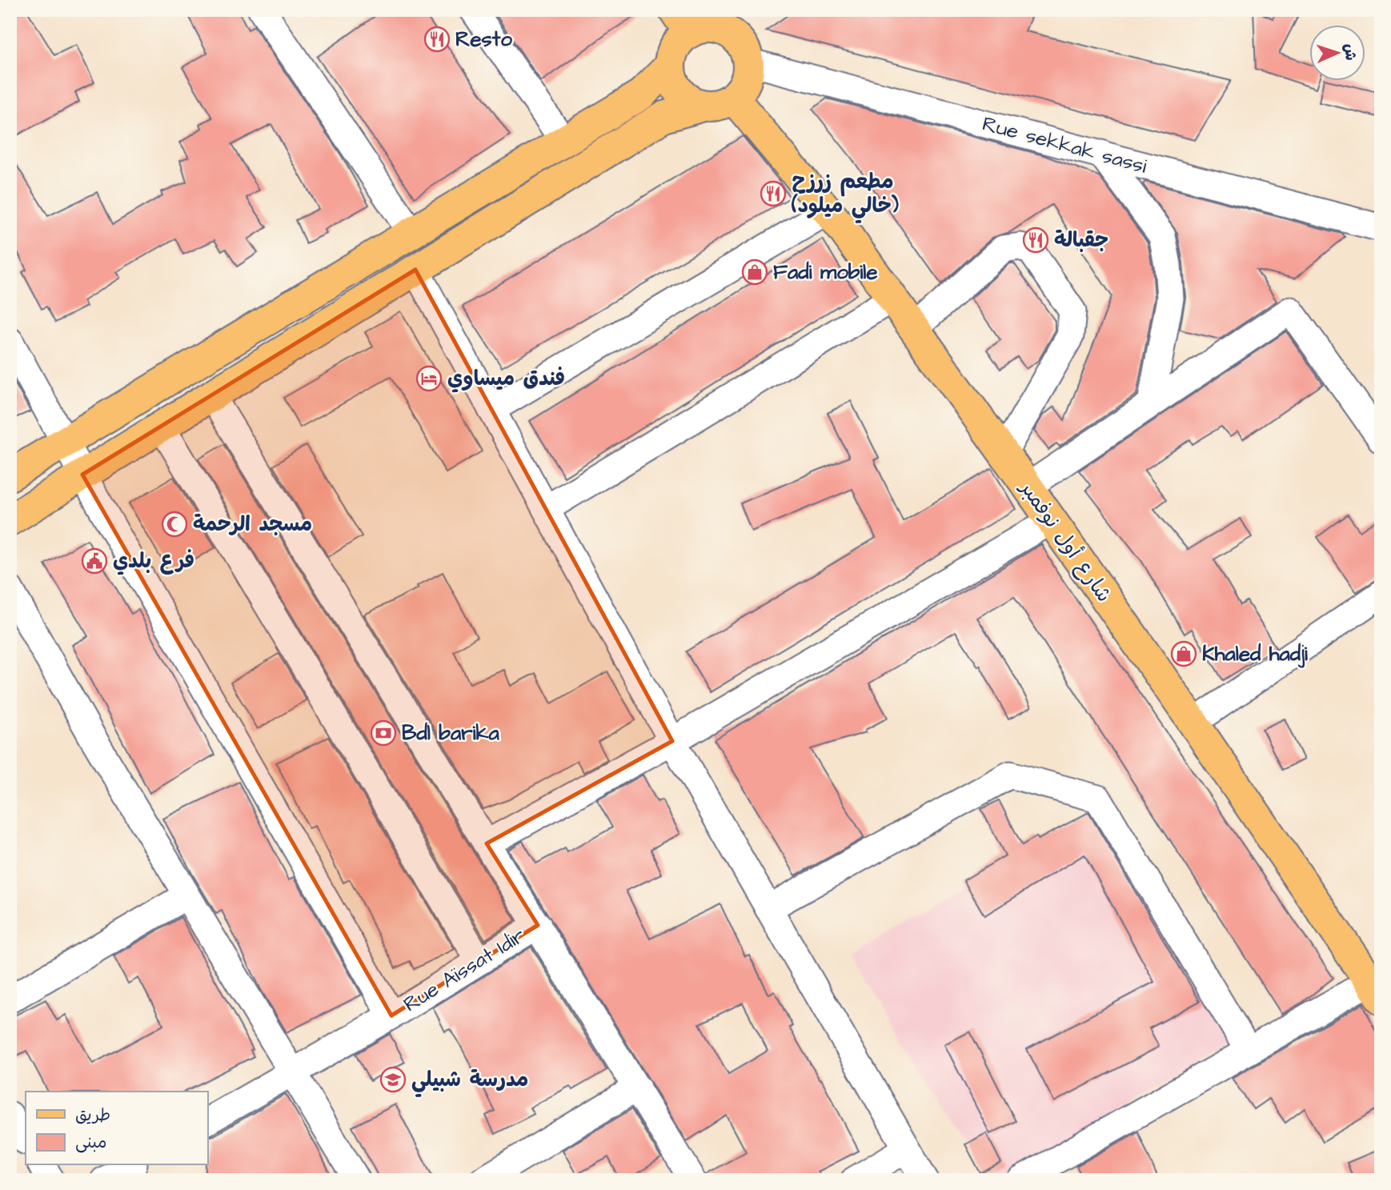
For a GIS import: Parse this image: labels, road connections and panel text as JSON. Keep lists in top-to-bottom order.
{
  "streets": {
    "main road": ["شارع أول نوفمبر"],
    "street": ["Rue sekkak sassi", "Rue Aïssat Idir"]
  },
  "crossings": [
    ["Rue sekkak sassi", "شارع أول نوفمبر"]
  ],
  "places": {
    "restaurant": ["Resto", "مطعم زرزح (خالي ميلود)", "جقبالة"],
    "shop": ["Fadi mobile", "Khaled hadji"],
    "hotel": ["فندق ميساوي"],
    "mosque": ["مسجد الرحمة"],
    "public building": ["فرع بلدي"],
    "bank": ["Bdl barika"],
    "school or university": ["مدرسة شبيلي"]
  },
  "legend": ["طريق", "مبنى"],
  "north": "right"
}
